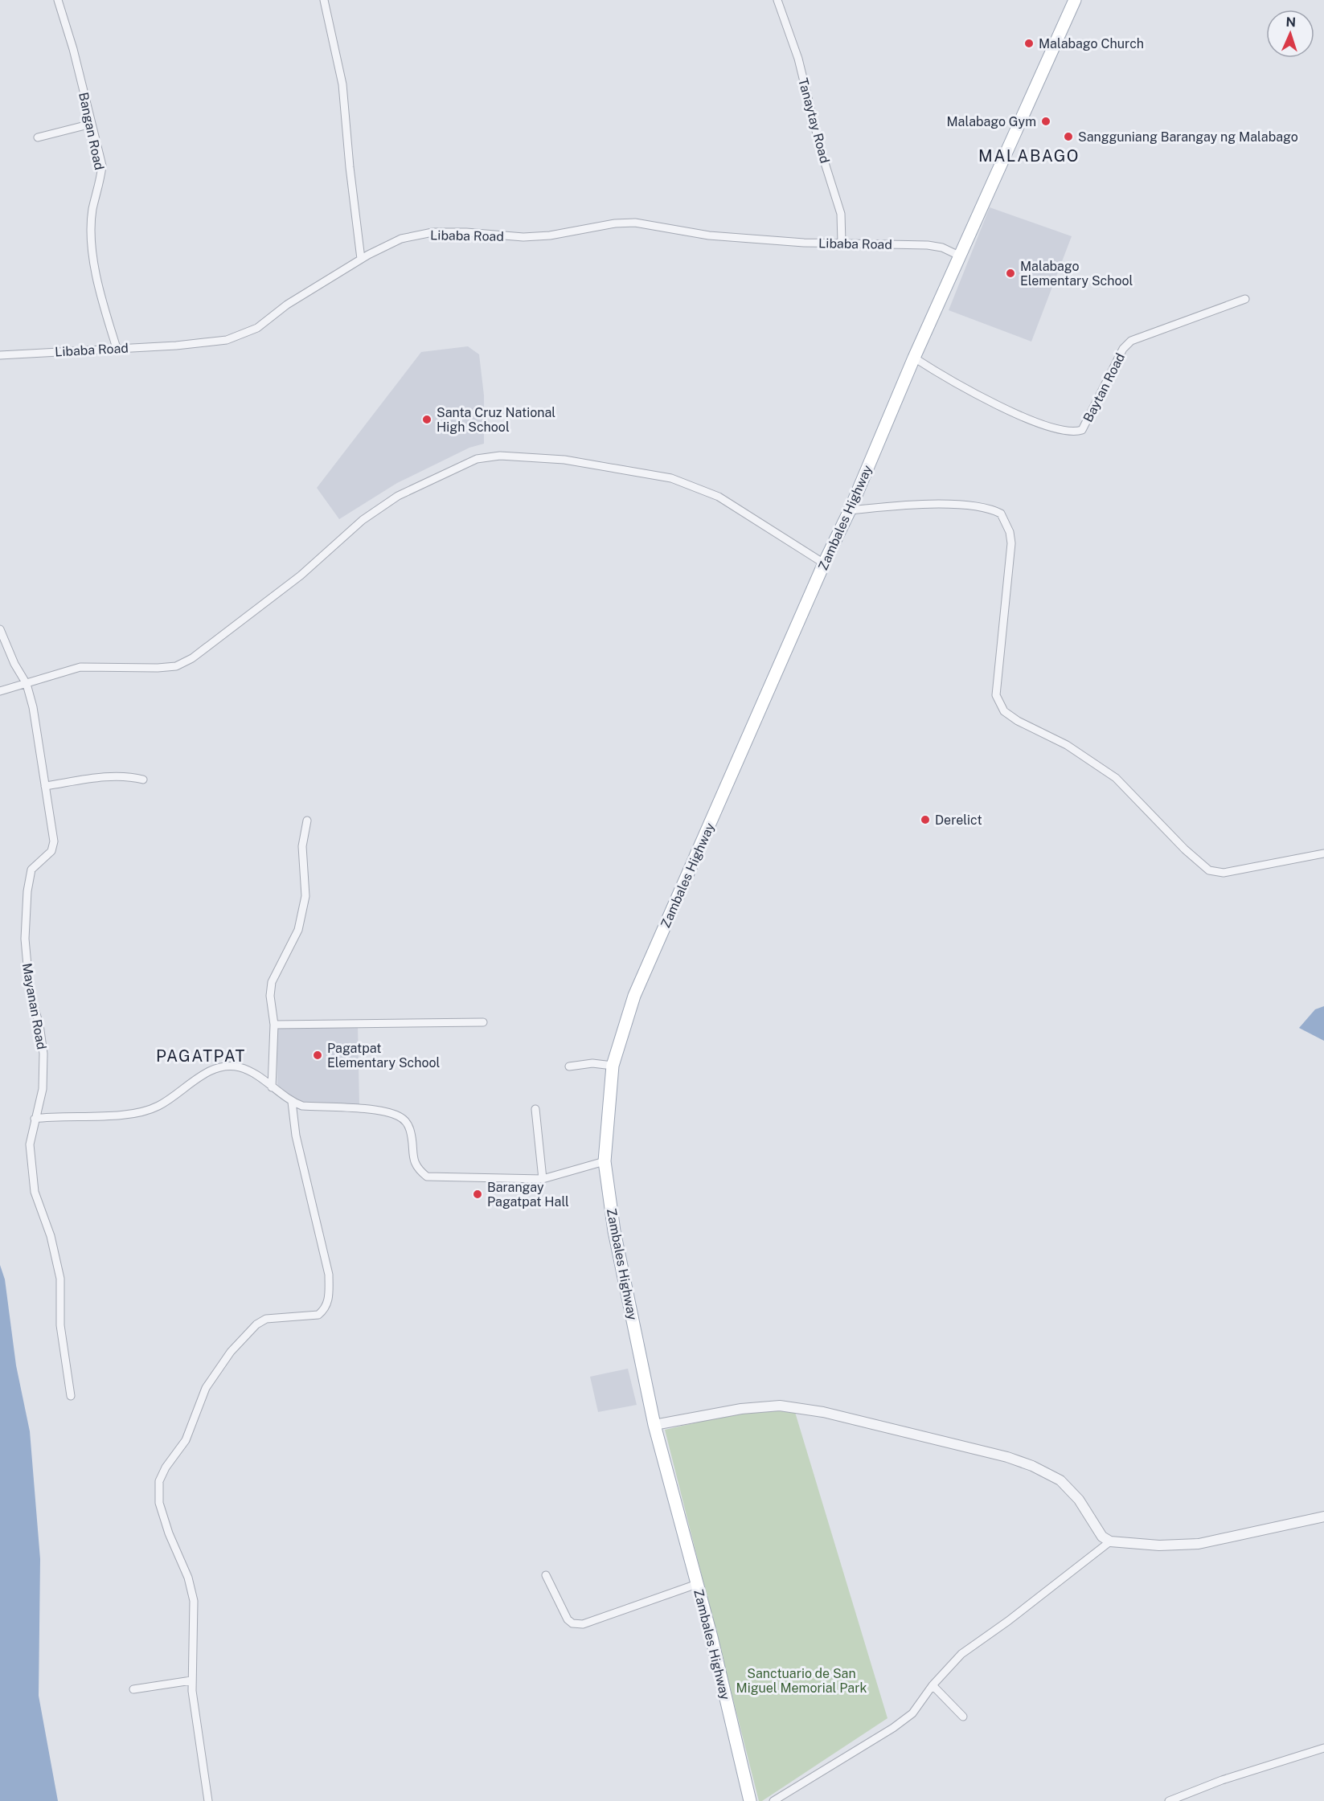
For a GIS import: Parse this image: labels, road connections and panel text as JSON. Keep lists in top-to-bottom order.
{
  "streets": {
    "main road": ["Zambales Highway"],
    "street": [
      "Tanaytay Road",
      "Bangan Road",
      "Libaba Road",
      "Baytan Road",
      "Mayanan Road"
    ]
  },
  "crossings": [
    ["Tanaytay Road", "Libaba Road"],
    ["Bangan Road", "Libaba Road"],
    ["Libaba Road", "Zambales Highway"],
    ["Baytan Road", "Zambales Highway"]
  ],
  "districts": ["MALABAGO", "PAGATPAT"],
  "parks": ["Sanctuario de San Miguel Memorial Park"],
  "places": [
    "Malabago Church",
    "Malabago Gym",
    "Sangguniang Barangay ng Malabago",
    "Malabago Elementary School",
    "Santa Cruz National High School",
    "Derelict",
    "Pagatpat Elementary School",
    "Barangay Pagatpat Hall"
  ],
  "north": "top"
}
